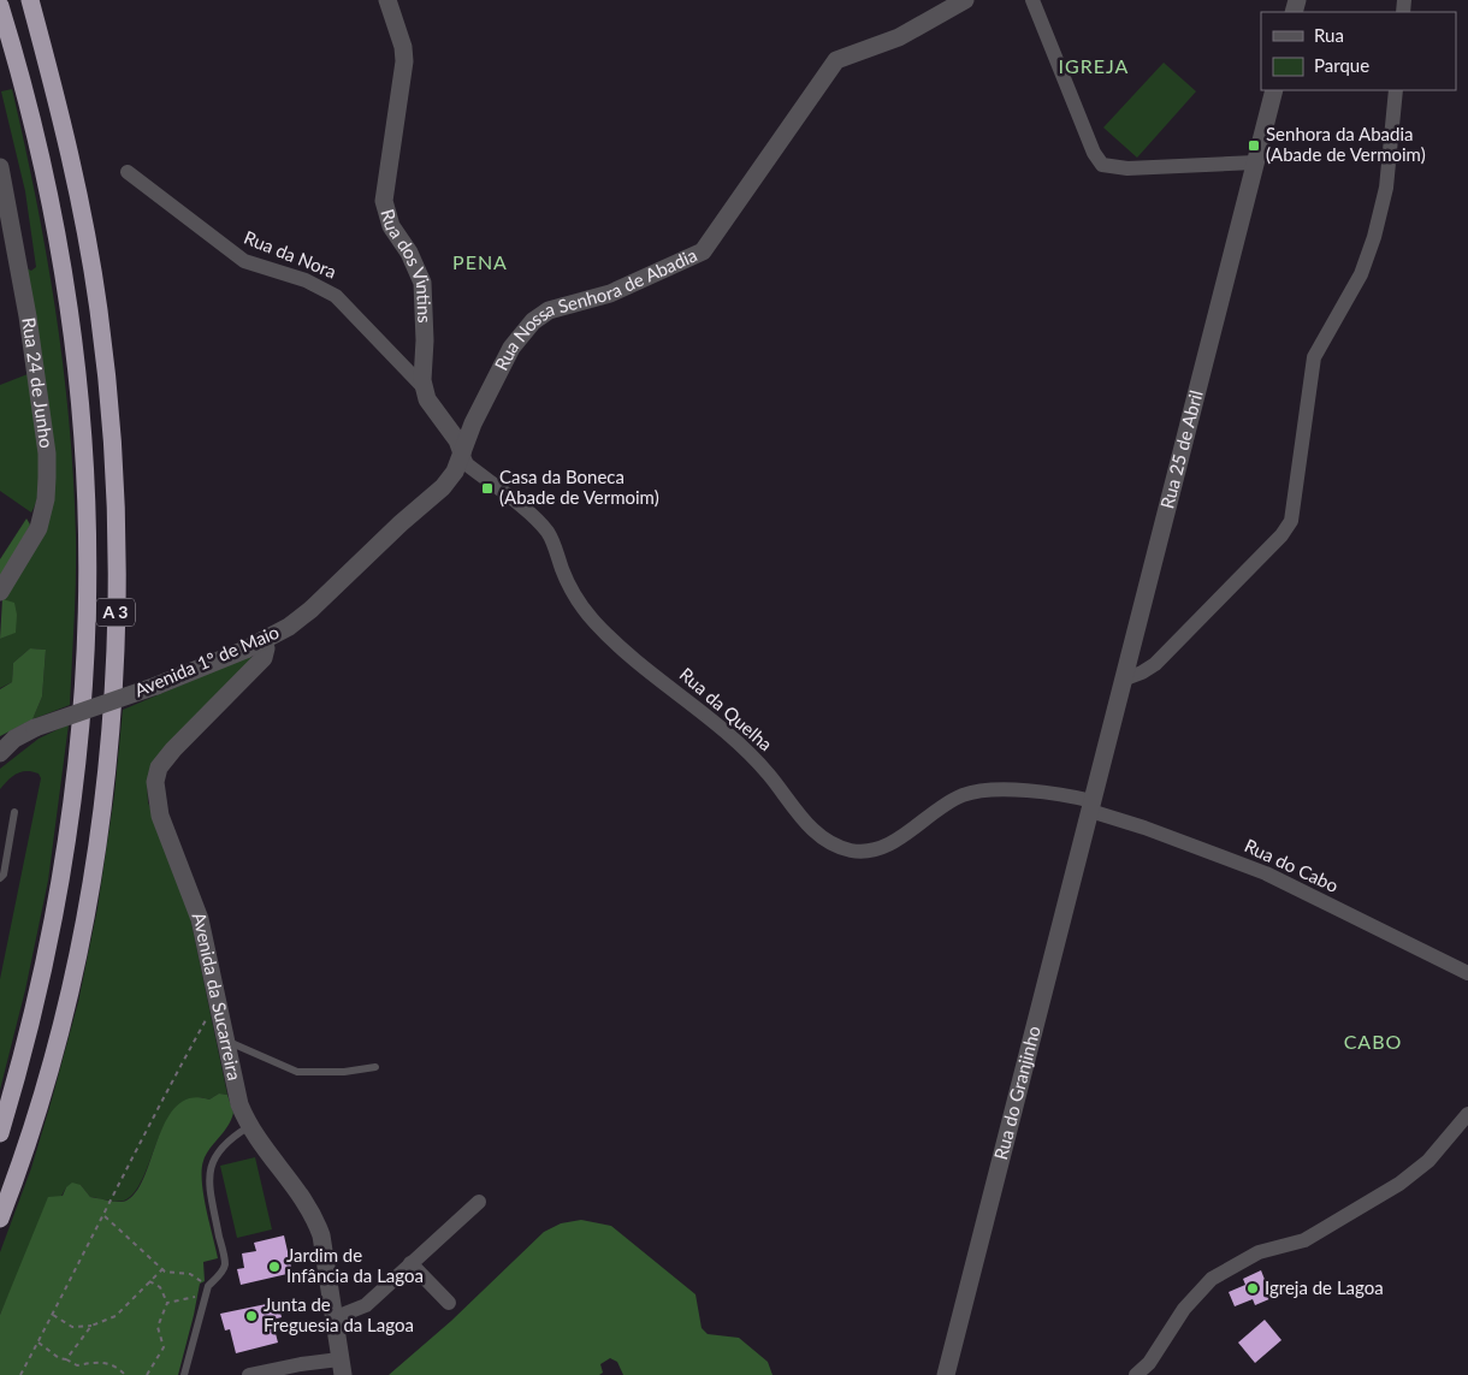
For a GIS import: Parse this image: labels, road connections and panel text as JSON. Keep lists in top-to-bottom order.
{
  "streets": {
    "highway": ["A 3"],
    "street": [
      "Rua da Nora",
      "Rua dos Vintins",
      "Rua Nossa Senhora de Abadia",
      "Rua 24 de Junho",
      "Rua 25 de Abril",
      "Avenida 1º de Maio",
      "Rua da Quelha",
      "Rua do Cabo",
      "Avenida da Sucarreira",
      "Rua do Granjinho"
    ]
  },
  "crossings": [
    ["Rua da Nora", "Rua dos Vintins"],
    ["Rua dos Vintins", "Rua Nossa Senhora de Abadia"],
    ["Rua dos Vintins", "Avenida 1º de Maio"],
    ["Rua dos Vintins", "Rua da Quelha"],
    ["Rua Nossa Senhora de Abadia", "Avenida 1º de Maio"],
    ["Rua Nossa Senhora de Abadia", "Rua da Quelha"],
    ["Rua 25 de Abril", "Rua da Quelha"],
    ["Rua 25 de Abril", "Rua do Cabo"],
    ["Rua 25 de Abril", "Rua do Granjinho"],
    ["Avenida 1º de Maio", "Rua da Quelha"],
    ["Avenida 1º de Maio", "Avenida da Sucarreira"],
    ["Rua da Quelha", "Rua do Cabo"],
    ["Rua da Quelha", "Rua do Granjinho"],
    ["Rua do Cabo", "Rua do Granjinho"]
  ],
  "districts": ["IGREJA", "PENA", "CABO"],
  "places": {
    "transit": ["Senhora da Abadia (Abade de Vermoim)", "Casa da Boneca (Abade de Vermoim)"],
    "other": ["Jardim de Infância da Lagoa", "Igreja de Lagoa", "Junta de Freguesia da Lagoa"]
  },
  "legend": ["Rua", "Parque"]
}
